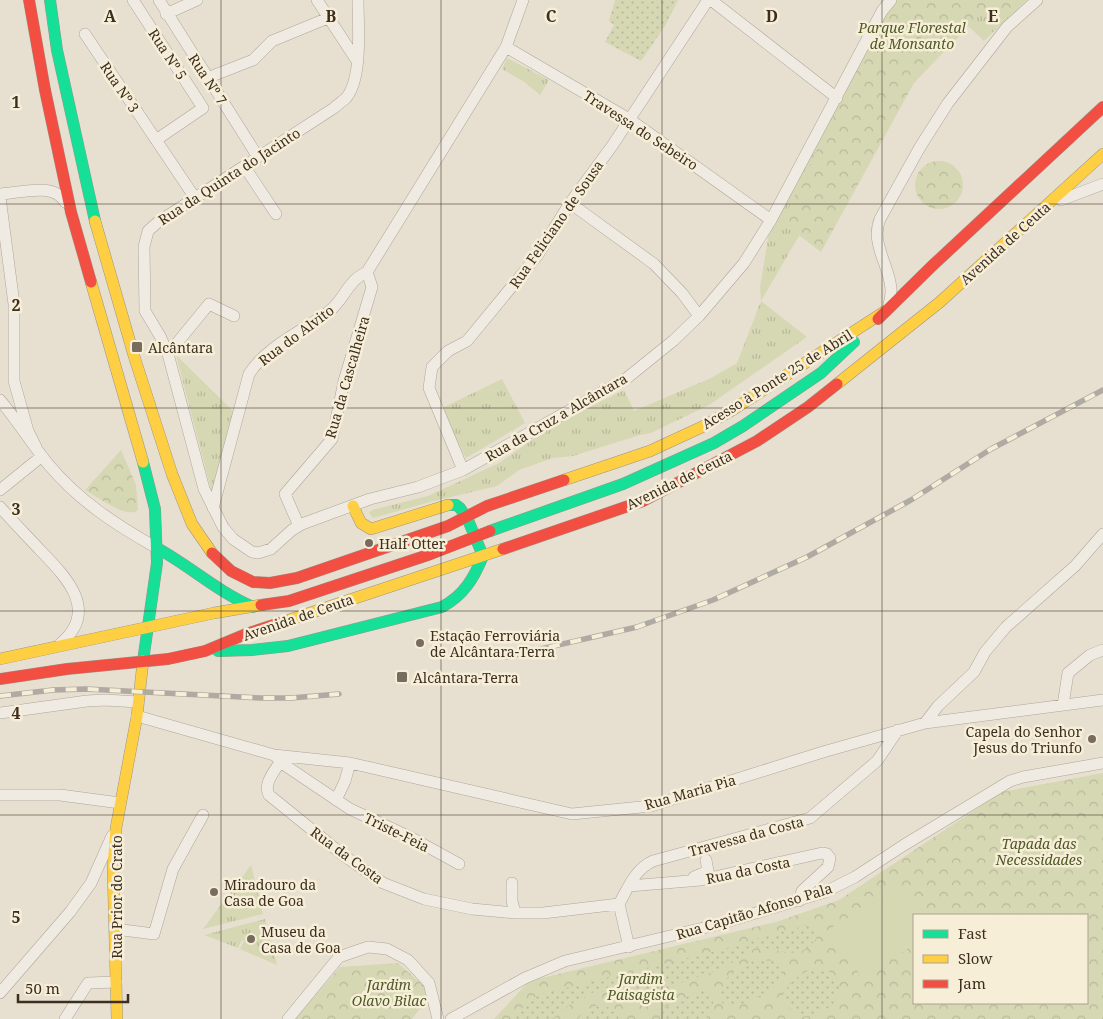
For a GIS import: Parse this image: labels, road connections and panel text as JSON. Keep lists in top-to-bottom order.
{
  "streets": {
    "main road": ["Avenida de Ceuta", "Acesso à Ponte 25 de Abril", "Rua Prior do Crato"],
    "street": [
      "Rua Nº 5",
      "Rua Nº 7",
      "Rua Nº 3",
      "Travessa do Sebeiro",
      "Rua da Quinta do Jacinto",
      "Rua Feliciano de Sousa",
      "Rua do Alvito",
      "Rua da Cascalheira",
      "Rua da Cruz a Alcântara",
      "Rua Maria Pia",
      "Triste-Feia",
      "Travessa da Costa",
      "Rua da Costa",
      "Rua Capitão Afonso Pala"
    ]
  },
  "crossings": [
    ["Rua Nº 5", "Rua Nº 3"],
    ["Rua Nº 7", "Rua da Quinta do Jacinto"],
    ["Rua Nº 3", "Rua da Quinta do Jacinto"],
    ["Travessa do Sebeiro", "Rua Feliciano de Sousa"],
    ["Travessa do Sebeiro", "Rua do Alvito"],
    ["Travessa do Sebeiro", "Rua da Cruz a Alcântara"],
    ["Rua da Quinta do Jacinto", "Rua do Alvito"],
    ["Rua da Quinta do Jacinto", "Rua da Cruz a Alcântara"],
    ["Rua Feliciano de Sousa", "Rua da Cruz a Alcântara"],
    ["Avenida de Ceuta", "Acesso à Ponte 25 de Abril"],
    ["Avenida de Ceuta", "Rua Prior do Crato"],
    ["Rua do Alvito", "Rua da Cascalheira"],
    ["Rua do Alvito", "Rua da Cruz a Alcântara"],
    ["Rua da Cascalheira", "Rua da Cruz a Alcântara"],
    ["Rua Maria Pia", "Triste-Feia"],
    ["Rua Maria Pia", "Travessa da Costa"],
    ["Rua Maria Pia", "Rua da Costa"],
    ["Triste-Feia", "Rua da Costa"],
    ["Travessa da Costa", "Rua da Costa"],
    ["Rua da Costa", "Rua Capitão Afonso Pala"]
  ],
  "parks": [
    "Parque Florestal de Monsanto",
    "Tapada das Necessidades",
    "Jardim Paisagista",
    "Jardim Olavo Bilac"
  ],
  "places": {
    "transit": ["Alcântara", "Alcântara-Terra"],
    "other": [
      "Half Otter",
      "Estação Ferroviária de Alcântara-Terra",
      "Capela do Senhor Jesus do Triunfo",
      "Miradouro da Casa de Goa",
      "Museu da Casa de Goa"
    ]
  },
  "legend": ["Fast", "Slow", "Jam"],
  "scale_bar": "50 m",
  "grid": {
    "columns": [
      "A",
      "B",
      "C",
      "D",
      "E"
    ],
    "rows": [
      "1",
      "2",
      "3",
      "4",
      "5"
    ]
  }
}
